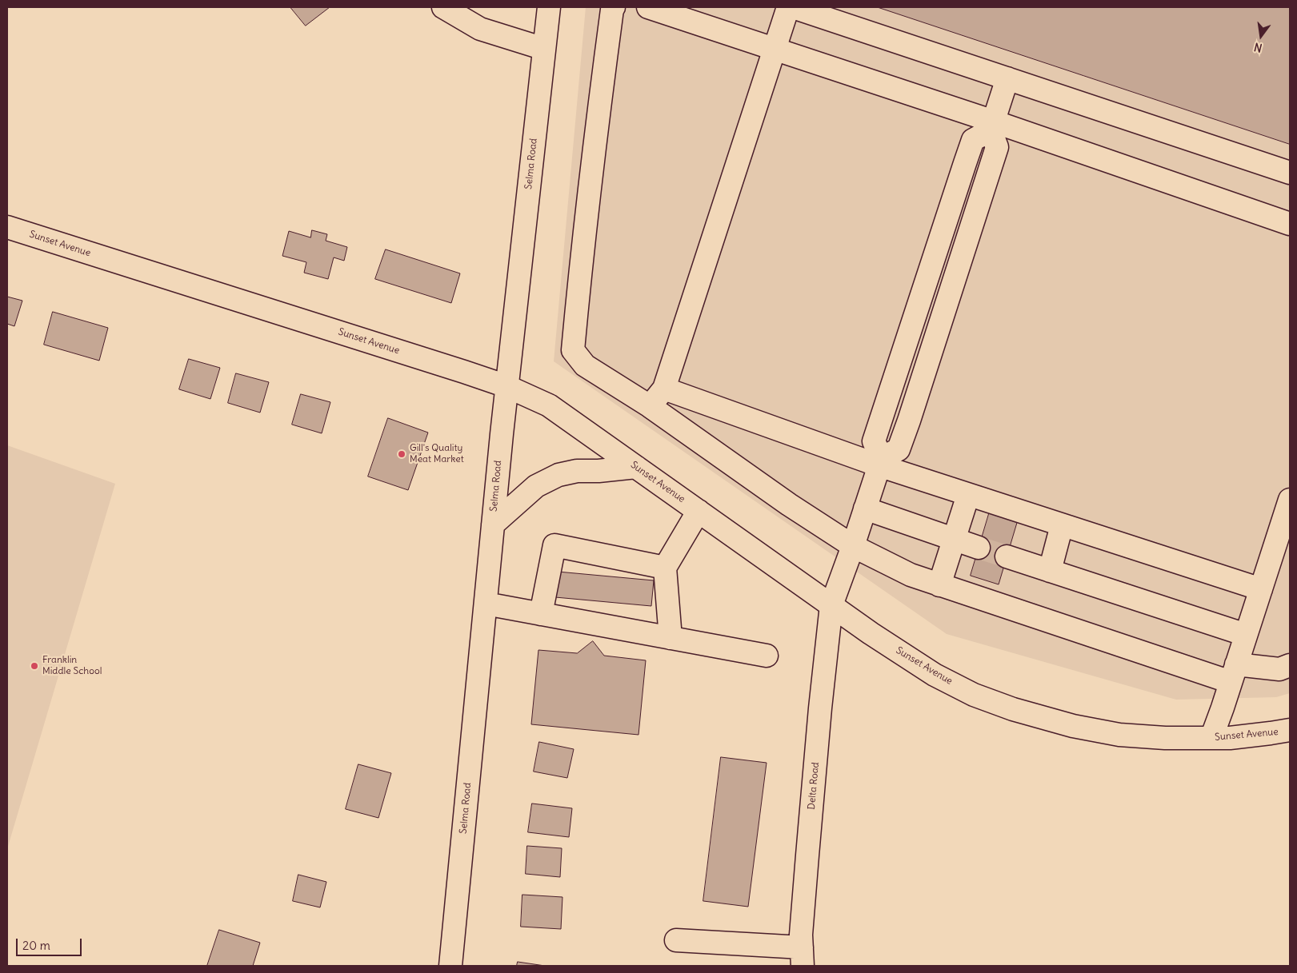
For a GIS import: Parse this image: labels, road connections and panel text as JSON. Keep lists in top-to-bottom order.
{
  "streets": {
    "street": ["Selma Road", "Sunset Avenue", "Delta Road"]
  },
  "crossings": [
    ["Selma Road", "Sunset Avenue"],
    ["Sunset Avenue", "Delta Road"]
  ],
  "places": ["Gill's Quality Meat Market", "Franklin Middle School"],
  "scale_bar": "20 m",
  "north": "bottom"
}
